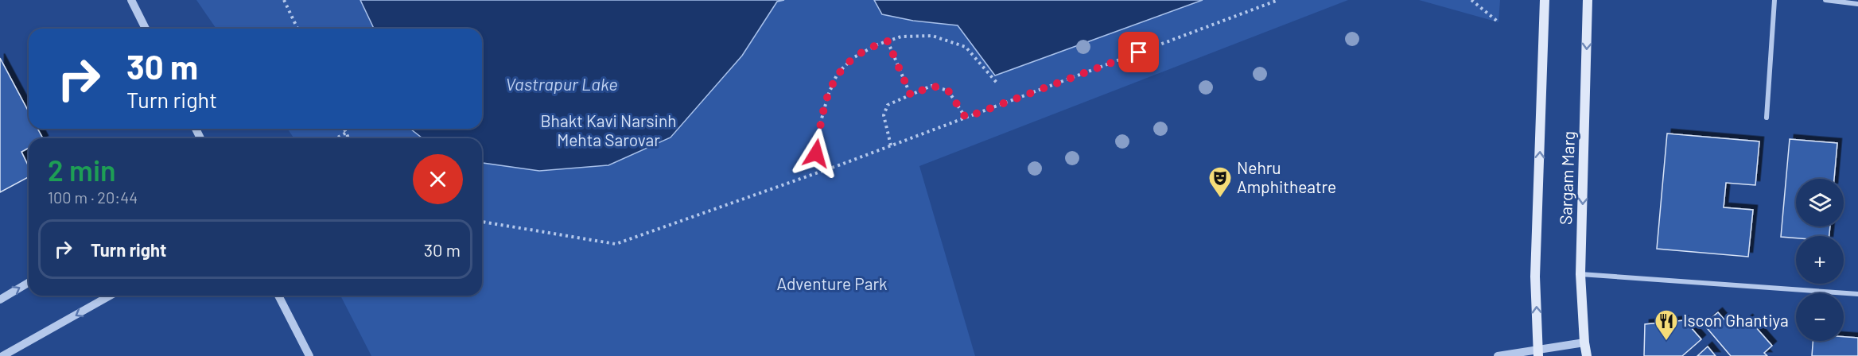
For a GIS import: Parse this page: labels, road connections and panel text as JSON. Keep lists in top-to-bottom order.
{
  "streets": {
    "main road": ["Sargam Marg"]
  },
  "water": ["Vastrapur Lake"],
  "parks": ["Bhakt Kavi Narsinh Mehta Sarovar", "Adventure Park"],
  "places": {
    "theatre": ["Nehru Amphitheatre"],
    "restaurant": ["Iscon Ghantiya"]
  },
  "page": {
    "turn": ["30 m", "Turn right"],
    "heading": ["2 min", "100 m · 20:44"],
    "map_buttons": ["+", "−"],
    "list": [
      {
        "name": "Turn right",
        "value": "30 m"
      }
    ]
  }
}
